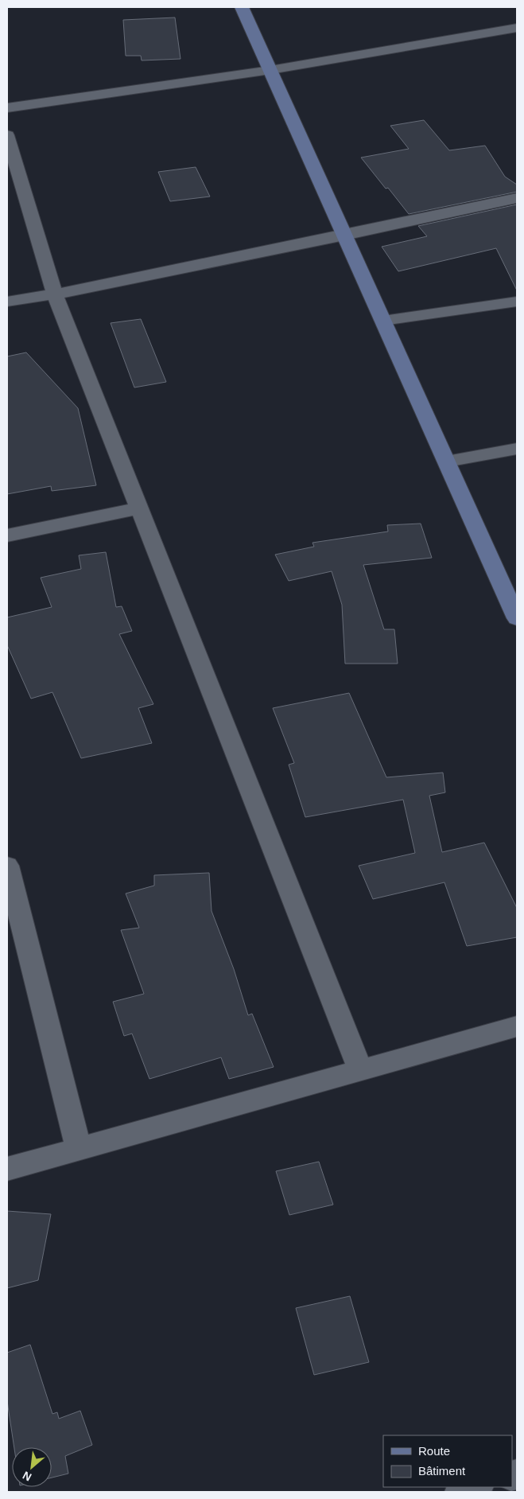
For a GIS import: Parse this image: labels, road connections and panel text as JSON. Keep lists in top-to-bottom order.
{
  "legend": ["Route", "Bâtiment"],
  "north": "bottom left"
}
